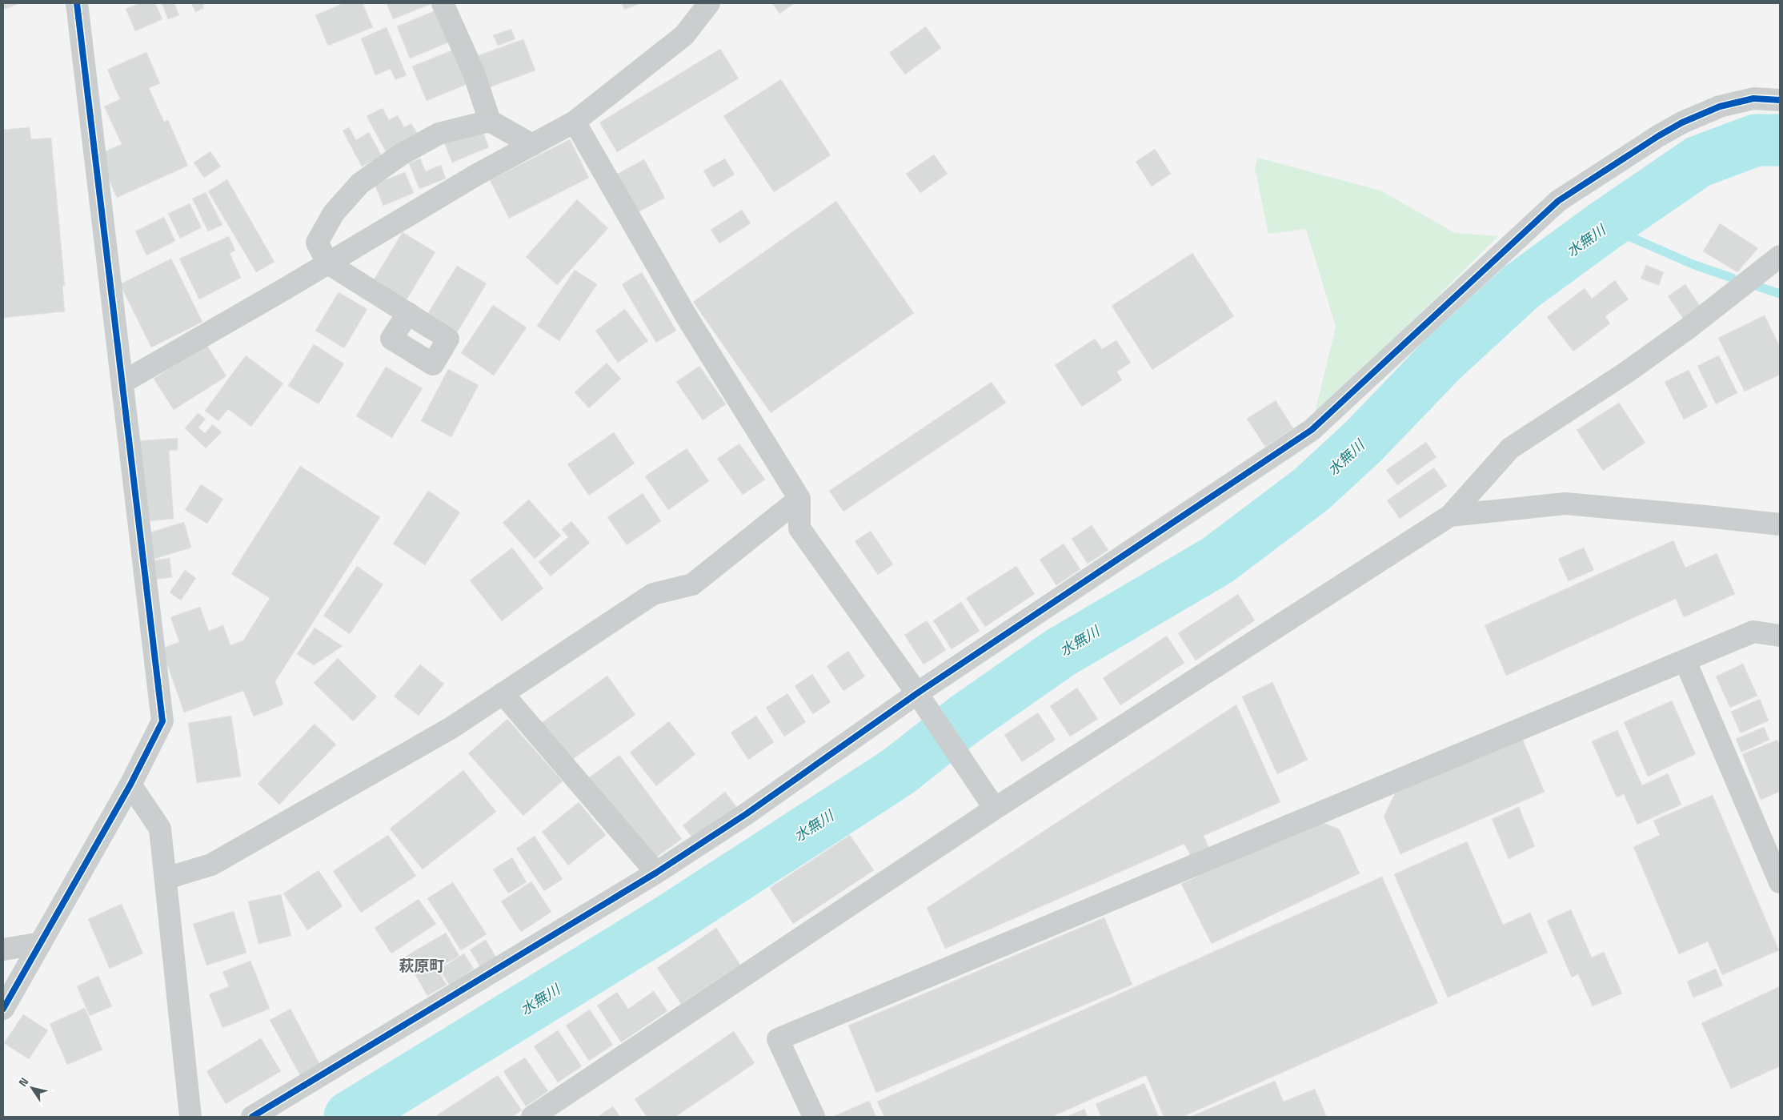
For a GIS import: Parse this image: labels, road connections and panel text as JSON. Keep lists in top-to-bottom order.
{
  "districts": ["萩原町"],
  "water": ["水無川"],
  "north": "top left"
}
